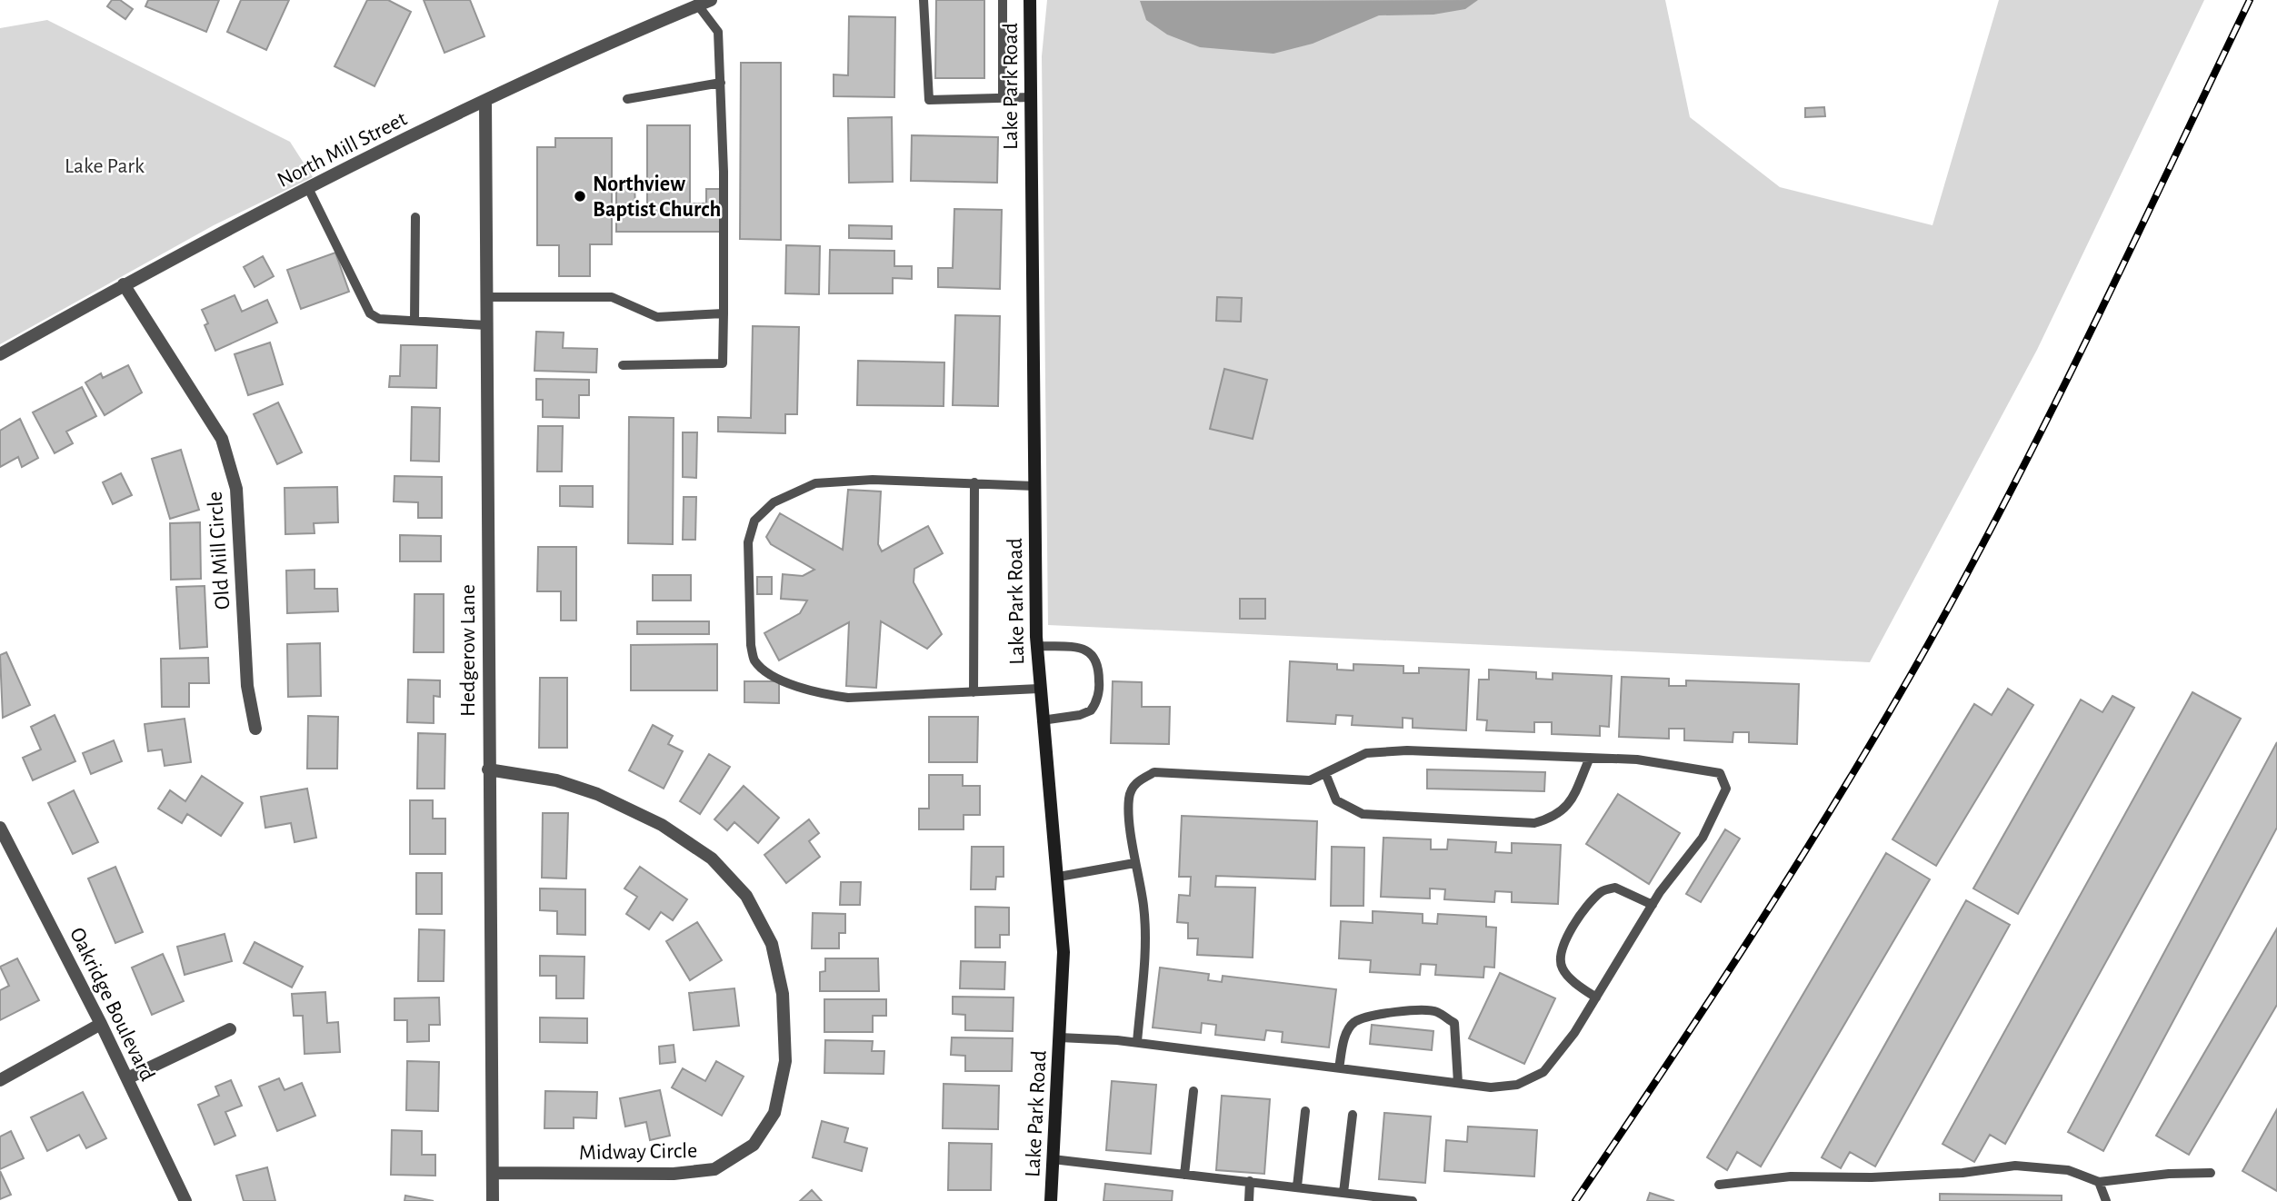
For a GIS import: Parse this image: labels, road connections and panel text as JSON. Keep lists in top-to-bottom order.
{
  "streets": {
    "main road": ["Lake Park Road"],
    "street": [
      "North Mill Street",
      "Old Mill Circle",
      "Hedgerow Lane",
      "Oakridge Boulevard",
      "Midway Circle"
    ]
  },
  "crossings": [
    ["North Mill Street", "Old Mill Circle"],
    ["North Mill Street", "Hedgerow Lane"],
    ["Hedgerow Lane", "Midway Circle"]
  ],
  "parks": ["Lake Park"],
  "places": ["Northview Baptist Church"]
}
